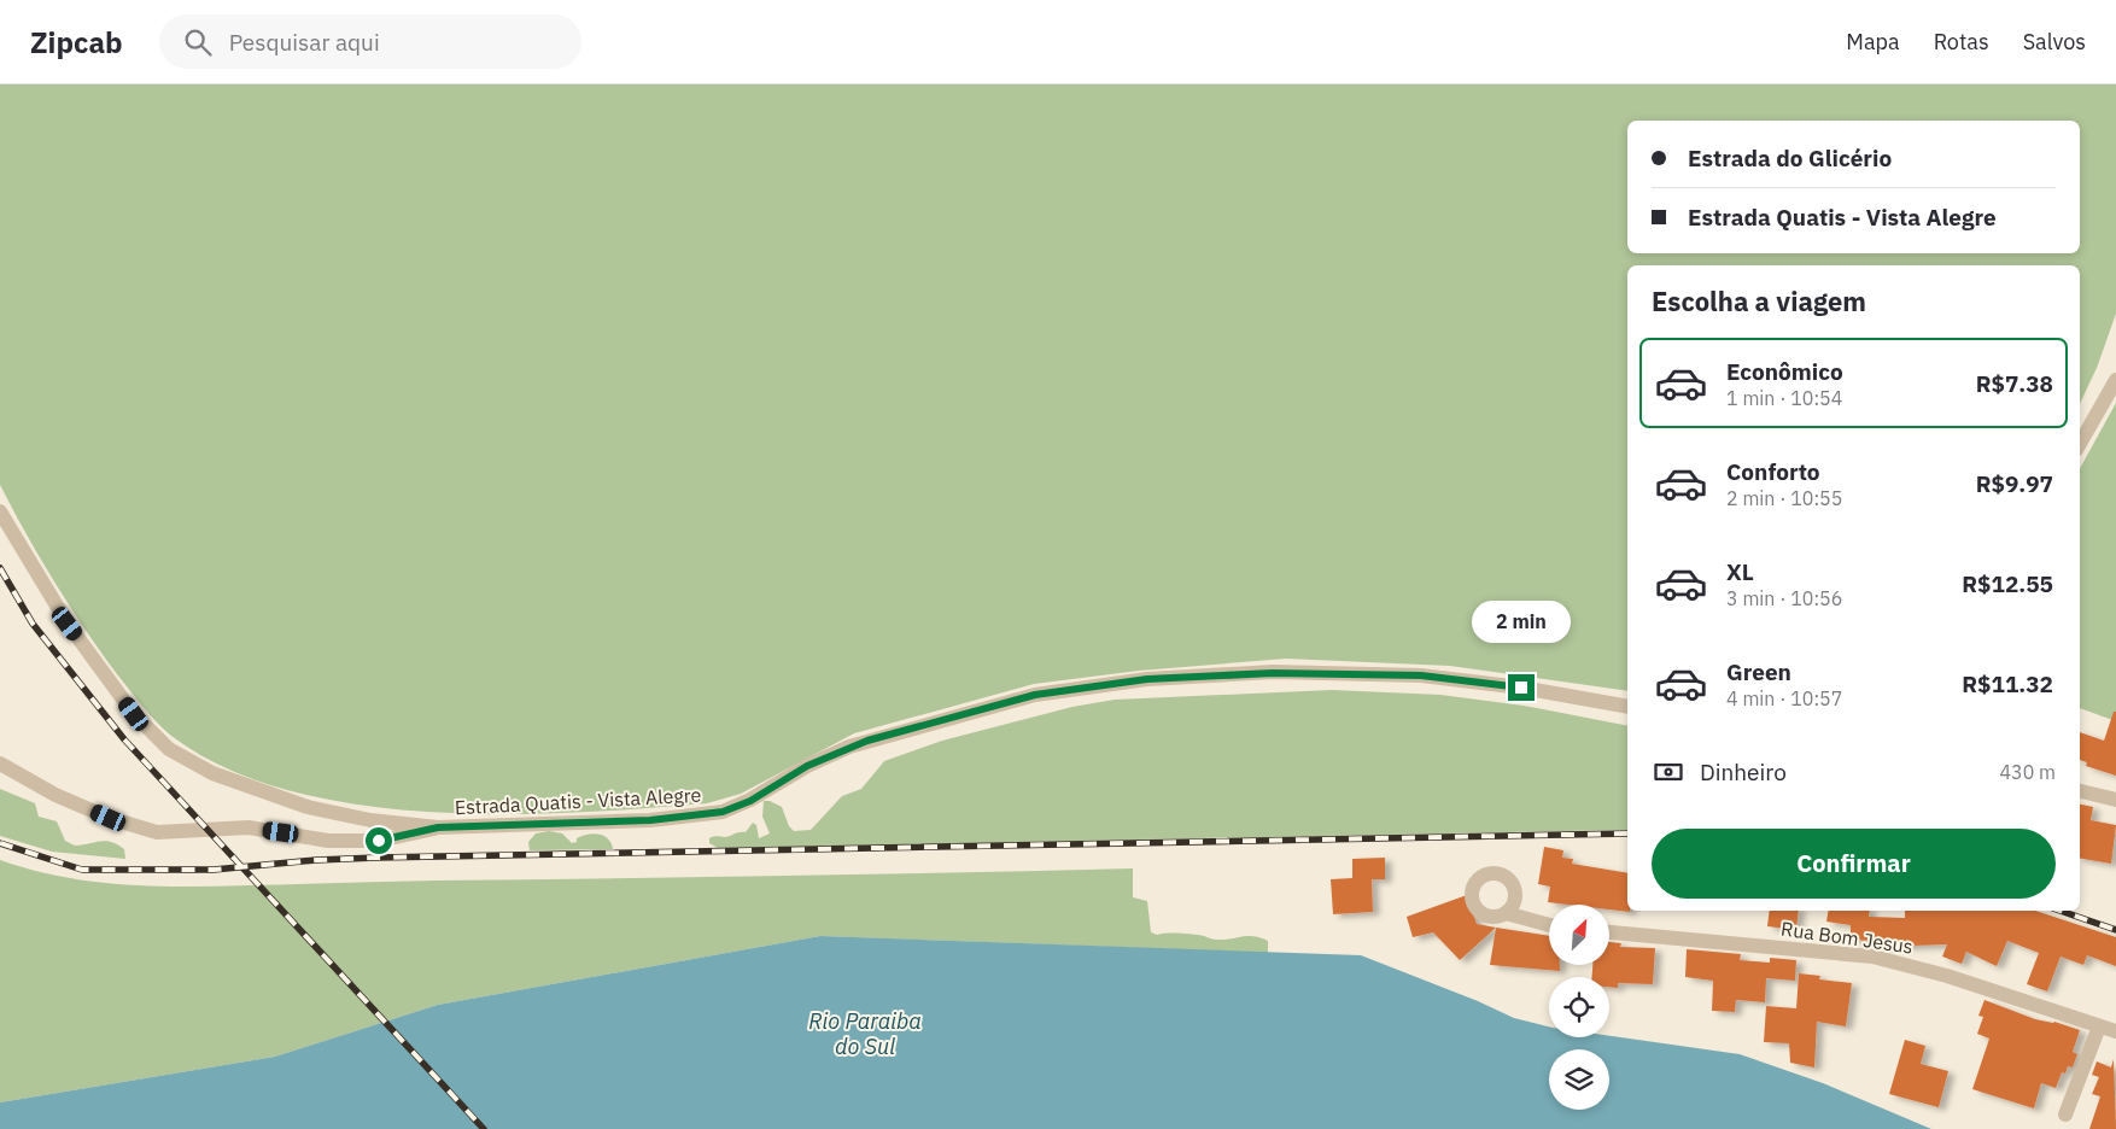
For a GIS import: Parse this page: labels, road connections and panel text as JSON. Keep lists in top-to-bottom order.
{
  "streets": {
    "street": ["Estrada Quatis - Vista Alegre", "Rua Bom Jesus"]
  },
  "water": ["Rio Paraiba do Sul"],
  "north": "top right",
  "page": {
    "header": "Zipcab",
    "search": "Pesquisar aqui",
    "nav": ["Mapa", "Rotas", "Salvos"],
    "banner": ["Estrada do Glicério", "Estrada Quatis - Vista Alegre"],
    "heading": "Escolha a viagem",
    "list": [
      {
        "name": "Econômico",
        "note": "1 min · 10:54",
        "value": "R$7.38"
      },
      {
        "name": "Conforto",
        "note": "2 min · 10:55",
        "value": "R$9.97"
      },
      {
        "name": "XL",
        "note": "3 min · 10:56",
        "value": "R$12.55"
      },
      {
        "name": "Green",
        "note": "4 min · 10:57",
        "value": "R$11.32"
      }
    ],
    "bubble": "2 min",
    "pay": ["Dinheiro", "430 m"],
    "buttons": "Confirmar"
  }
}
